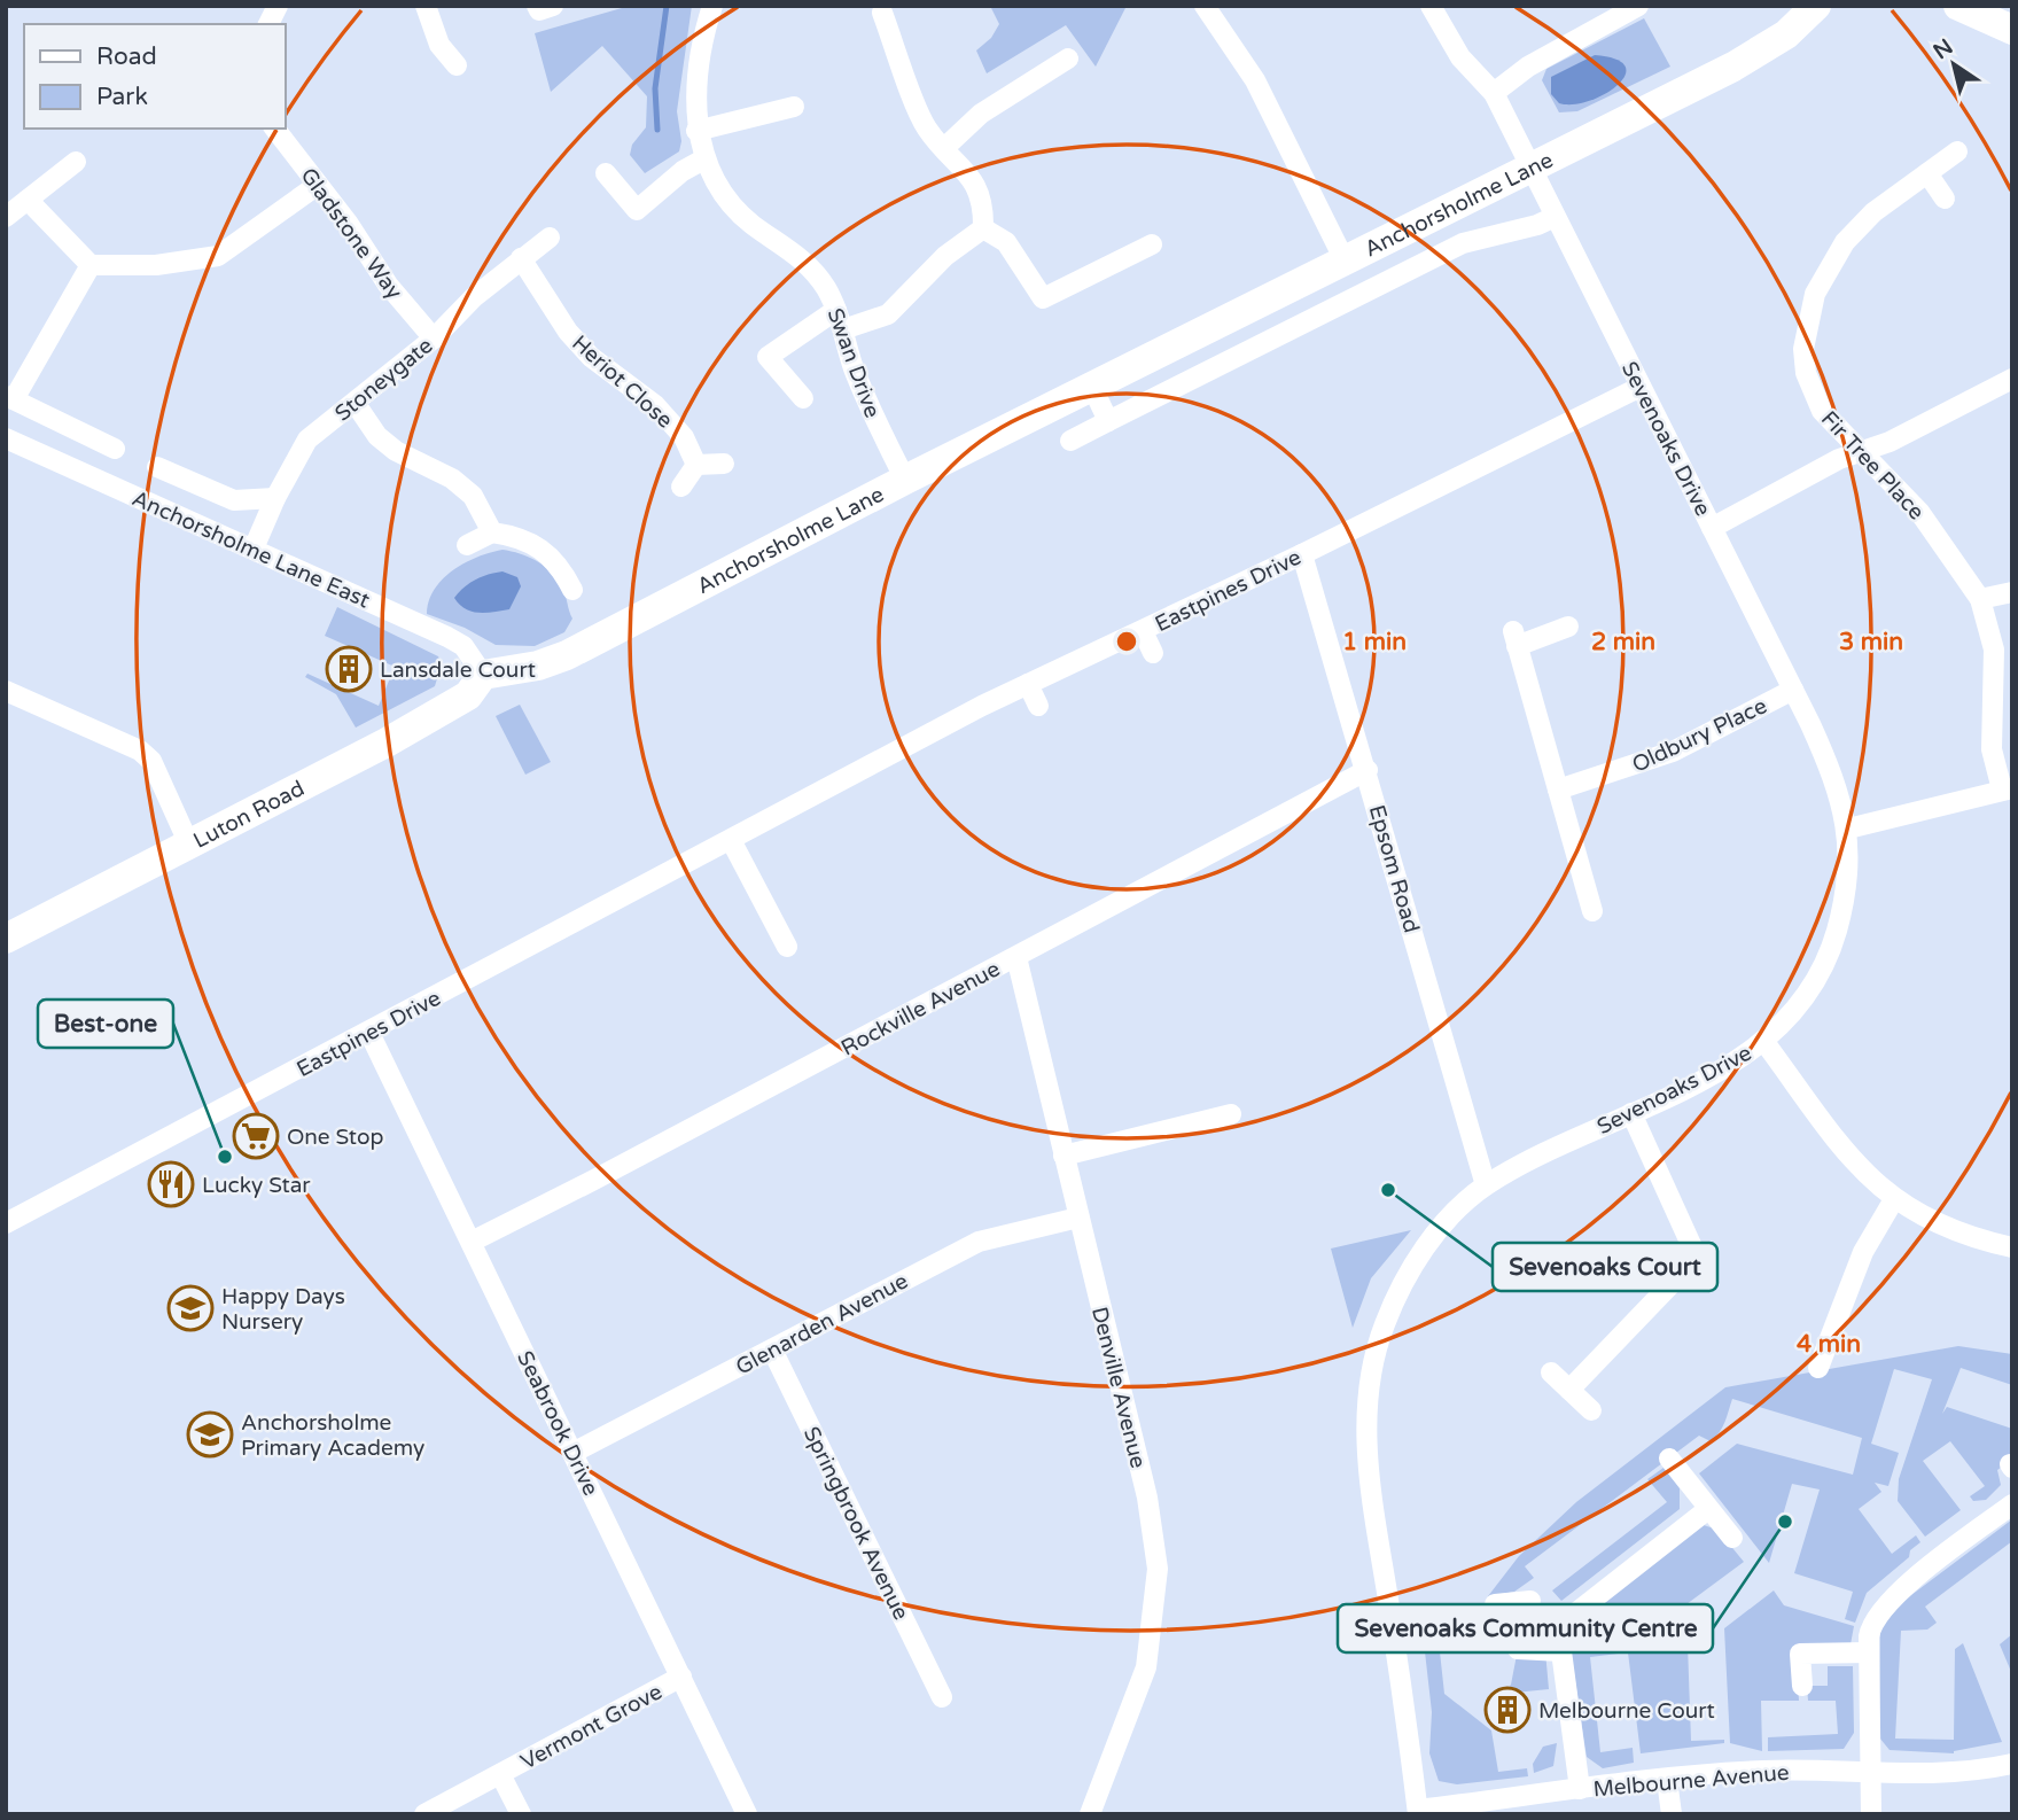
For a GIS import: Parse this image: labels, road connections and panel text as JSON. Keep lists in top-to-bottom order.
{
  "streets": {
    "street": [
      "Anchorsholme Lane",
      "Gladstone Way",
      "Swan Drive",
      "Stoneygate",
      "Heriot Close",
      "Sevenoaks Drive",
      "Fir Tree Place",
      "Anchorsholme Lane East",
      "Eastpines Drive",
      "Oldbury Place",
      "Luton Road",
      "Epsom Road",
      "Rockville Avenue",
      "Glenarden Avenue",
      "Denville Avenue",
      "Seabrook Drive",
      "Springbrook Avenue",
      "Vermont Grove",
      "Melbourne Avenue"
    ]
  },
  "crossings": [
    ["Anchorsholme Lane", "Swan Drive"],
    ["Anchorsholme Lane", "Sevenoaks Drive"],
    ["Anchorsholme Lane", "Anchorsholme Lane East"],
    ["Anchorsholme Lane", "Luton Road"],
    ["Gladstone Way", "Stoneygate"],
    ["Stoneygate", "Heriot Close"],
    ["Stoneygate", "Anchorsholme Lane East"],
    ["Sevenoaks Drive", "Eastpines Drive"],
    ["Sevenoaks Drive", "Oldbury Place"],
    ["Sevenoaks Drive", "Epsom Road"],
    ["Sevenoaks Drive", "Melbourne Avenue"],
    ["Anchorsholme Lane East", "Luton Road"],
    ["Eastpines Drive", "Epsom Road"],
    ["Eastpines Drive", "Seabrook Drive"],
    ["Epsom Road", "Rockville Avenue"],
    ["Rockville Avenue", "Denville Avenue"],
    ["Rockville Avenue", "Seabrook Drive"],
    ["Glenarden Avenue", "Denville Avenue"],
    ["Glenarden Avenue", "Seabrook Drive"],
    ["Glenarden Avenue", "Springbrook Avenue"],
    ["Seabrook Drive", "Vermont Grove"]
  ],
  "places": {
    "building": ["Lansdale Court", "Melbourne Court"],
    "supermarket": ["One Stop"],
    "other": ["Best-one", "Sevenoaks Court", "Sevenoaks Community Centre"],
    "restaurant": ["Lucky Star"],
    "school or university": ["Happy Days Nursery", "Anchorsholme Primary Academy"]
  },
  "legend": ["Road", "Park"],
  "north": "top left",
  "rings": [
    "1 min",
    "2 min",
    "3 min",
    "4 min"
  ]
}
